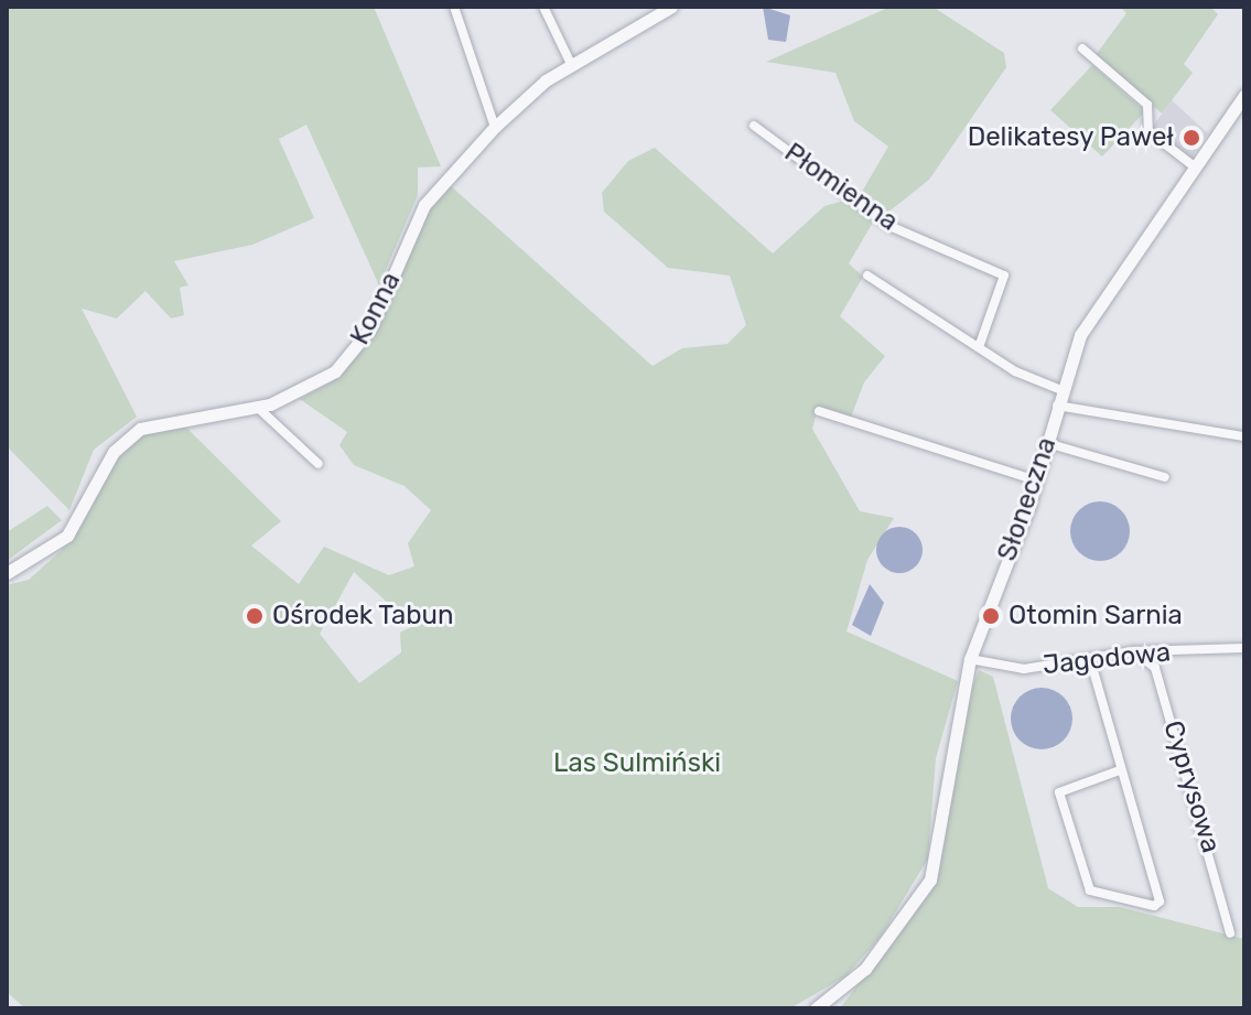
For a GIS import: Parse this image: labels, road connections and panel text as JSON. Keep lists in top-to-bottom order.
{
  "streets": {
    "street": [
      "Płomienna",
      "Konna",
      "Słoneczna",
      "Jagodowa",
      "Cyprysowa"
    ]
  },
  "crossings": [
    ["Słoneczna", "Jagodowa"],
    ["Jagodowa", "Cyprysowa"]
  ],
  "parks": ["Las Sulmiński"],
  "places": ["Delikatesy Paweł", "Ośrodek Tabun", "Otomin Sarnia"]
}
